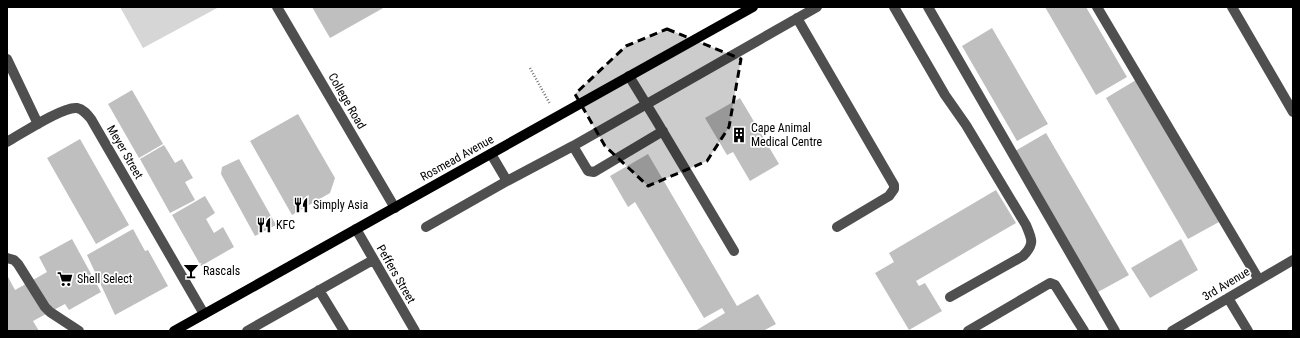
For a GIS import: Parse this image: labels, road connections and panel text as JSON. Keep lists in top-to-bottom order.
{
  "streets": {
    "main road": ["Rosmead Avenue"],
    "street": [
      "College Road",
      "Meyer Street",
      "Peffers Street",
      "3rd Avenue"
    ]
  },
  "crossings": [
    ["College Road", "Rosmead Avenue"],
    ["Meyer Street", "Rosmead Avenue"],
    ["Rosmead Avenue", "Peffers Street"]
  ],
  "places": {
    "building": ["Cape Animal Medical Centre"],
    "restaurant": ["Simply Asia", "KFC"],
    "bar": ["Rascals"],
    "supermarket": ["Shell Select"]
  }
}
